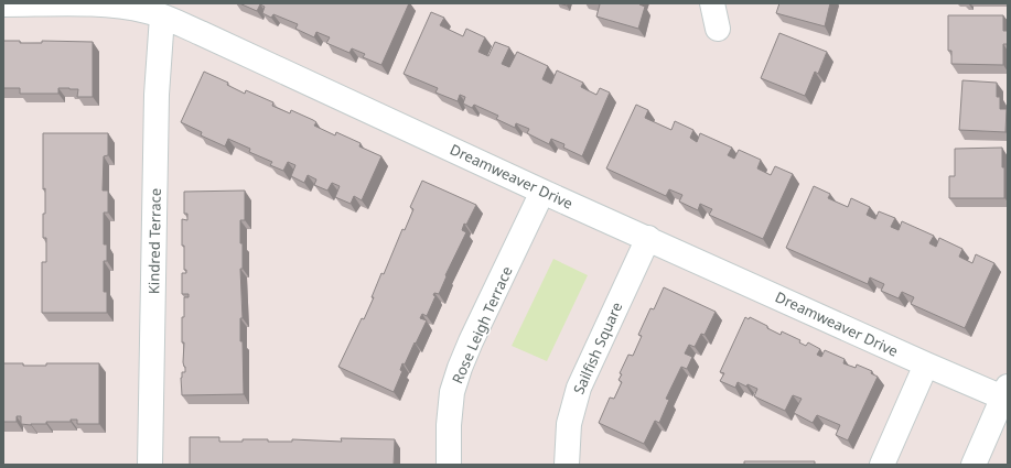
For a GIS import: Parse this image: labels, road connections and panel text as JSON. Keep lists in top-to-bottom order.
{
  "streets": {
    "street": [
      "Dreamweaver Drive",
      "Kindred Terrace",
      "Rose Leigh Terrace",
      "Sailfish Square"
    ]
  },
  "crossings": [
    ["Dreamweaver Drive", "Kindred Terrace"],
    ["Dreamweaver Drive", "Rose Leigh Terrace"],
    ["Dreamweaver Drive", "Sailfish Square"]
  ]
}
